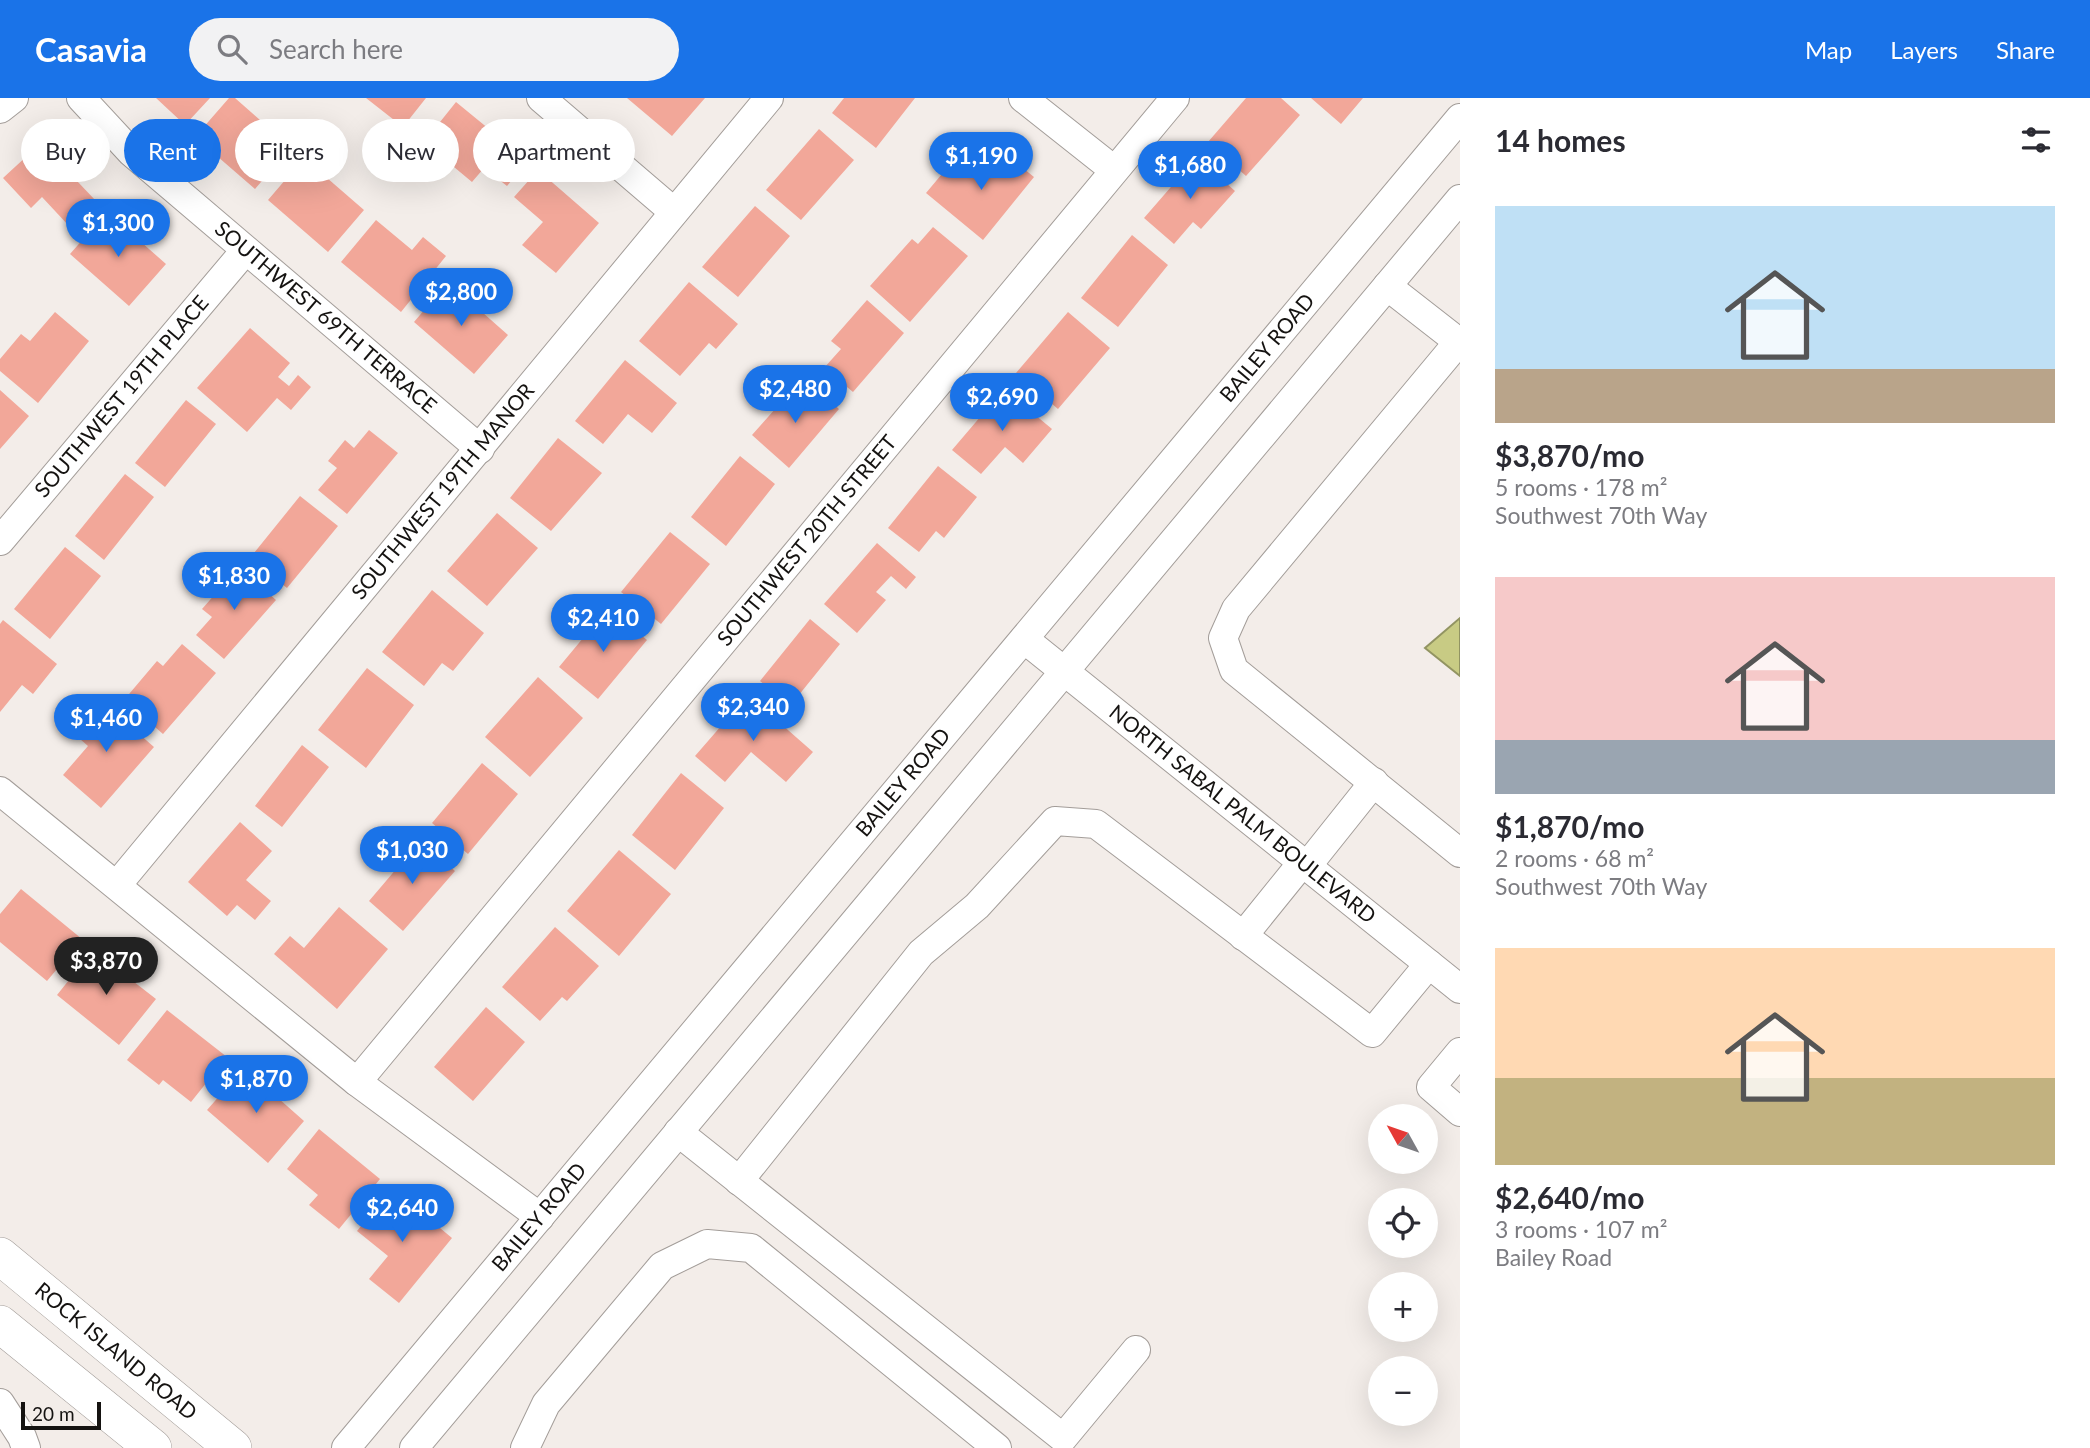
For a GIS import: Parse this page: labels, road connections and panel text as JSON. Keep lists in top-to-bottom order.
{
  "streets": {
    "main road": ["ROCK ISLAND ROAD"],
    "street": [
      "SOUTHWEST 69TH TERRACE",
      "BAILEY ROAD",
      "SOUTHWEST 19TH PLACE",
      "SOUTHWEST 19TH MANOR",
      "SOUTHWEST 20TH STREET",
      "NORTH SABAL PALM BOULEVARD"
    ]
  },
  "crossings": [
    ["SOUTHWEST 69TH TERRACE", "SOUTHWEST 19TH PLACE"],
    ["SOUTHWEST 69TH TERRACE", "SOUTHWEST 19TH MANOR"],
    ["BAILEY ROAD", "NORTH SABAL PALM BOULEVARD"]
  ],
  "scale_bar": "20 m",
  "north": "top left",
  "page": {
    "header": "Casavia",
    "search": "Search here",
    "nav": ["Map", "Layers", "Share"],
    "heading": "14 homes",
    "chip": [
      "Buy",
      "Rent",
      "Filters",
      "New",
      "Apartment"
    ],
    "price": [
      "$1,190",
      "$1,680",
      "$1,300",
      "$2,800",
      "$2,480",
      "$2,690",
      "$1,830",
      "$2,410",
      "$2,340",
      "$1,460",
      "$1,030",
      "$3,870",
      "$1,870",
      "$2,640"
    ],
    "list": [
      {
        "name": "$3,870/mo",
        "note": "5 rooms · 178 m² · Southwest 70th Way"
      },
      {
        "name": "$1,870/mo",
        "note": "2 rooms · 68 m² · Southwest 70th Way"
      },
      {
        "name": "$2,640/mo",
        "note": "3 rooms · 107 m² · Bailey Road"
      }
    ],
    "map_buttons": ["+", "−"],
    "scale": "20 m"
  }
}
